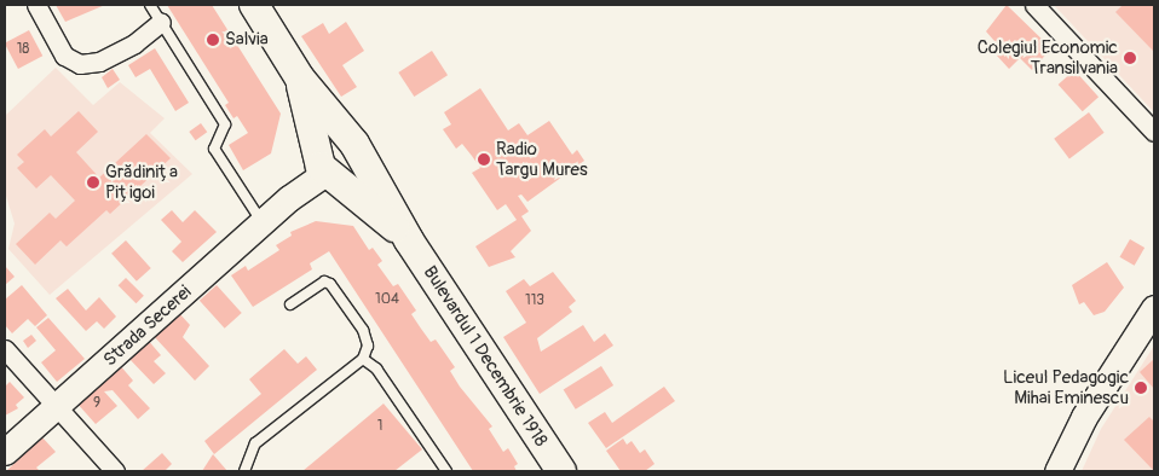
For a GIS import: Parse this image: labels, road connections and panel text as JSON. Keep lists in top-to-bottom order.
{
  "streets": {
    "main road": ["Bulevardul 1 Decembrie 1918"],
    "street": ["Strada Secerei"]
  },
  "crossings": [
    ["Strada Secerei", "Bulevardul 1 Decembrie 1918"]
  ],
  "places": [
    "Salvia",
    "Colegiul Economic Transilvania",
    "Radio Targu Mures",
    "Grădinița Pițigoi",
    "Liceul Pedagogic Mihai Eminescu"
  ],
  "house_numbers": [
    "18",
    "104",
    "113",
    "9",
    "1"
  ]
}
